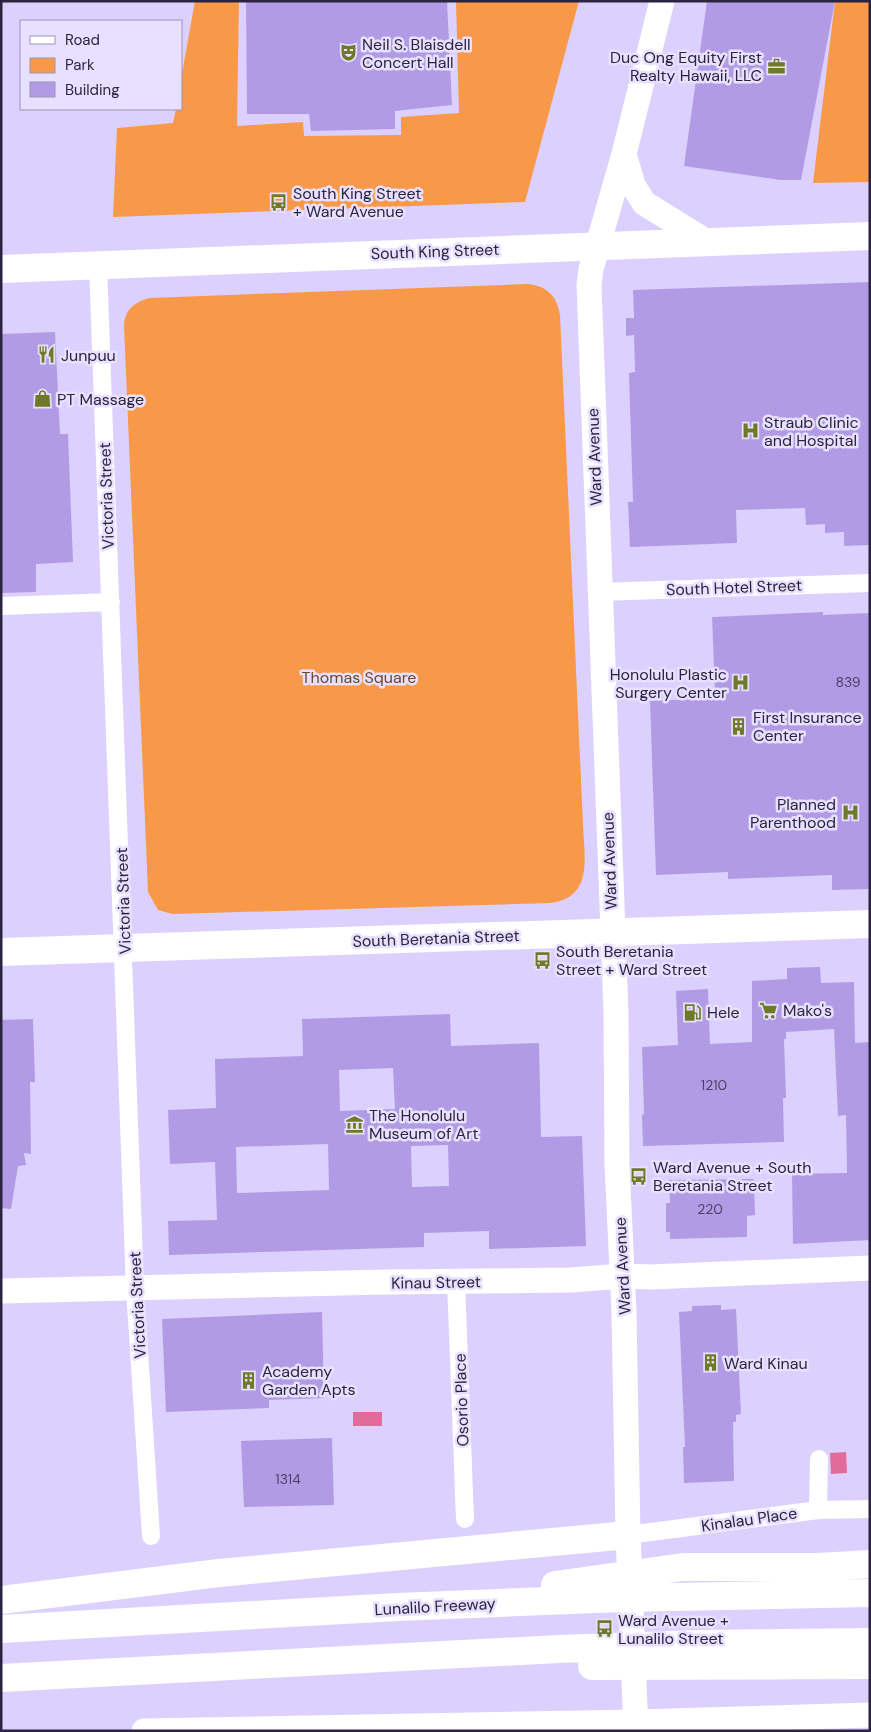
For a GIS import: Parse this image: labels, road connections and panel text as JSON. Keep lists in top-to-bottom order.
{
  "streets": {
    "main road": [
      "South King Street",
      "Ward Avenue",
      "South Beretania Street",
      "Kinau Street",
      "Lunalilo Freeway"
    ],
    "street": [
      "Victoria Street",
      "South Hotel Street",
      "Osorio Place",
      "Kinalau Place"
    ]
  },
  "crossings": [
    ["South King Street", "Ward Avenue"],
    ["South King Street", "Victoria Street"],
    ["Ward Avenue", "South Hotel Street"],
    ["Ward Avenue", "South Beretania Street"],
    ["Ward Avenue", "Kinau Street"],
    ["Ward Avenue", "Kinalau Place"],
    ["Victoria Street", "South Beretania Street"],
    ["Victoria Street", "Kinau Street"],
    ["Kinau Street", "Osorio Place"]
  ],
  "parks": ["Thomas Square"],
  "places": {
    "theatre": ["Neil S. Blaisdell Concert Hall"],
    "office": ["Duc Ong Equity First Realty Hawaii, LLC"],
    "bus stop": [
      "South King Street + Ward Avenue",
      "South Beretania Street + Ward Street",
      "Ward Avenue + South Beretania Street",
      "Ward Avenue + Lunalilo Street"
    ],
    "restaurant": ["Junpuu"],
    "shop": ["PT Massage"],
    "hospital": ["Straub Clinic and Hospital", "Honolulu Plastic Surgery Center", "Planned Parenthood"],
    "building": ["First Insurance Center", "Ward Kinau", "Academy Garden Apts"],
    "supermarket": ["Mako's"],
    "fuel station": ["Hele"],
    "museum": ["The Honolulu Museum of Art"]
  },
  "house_numbers": [
    "839",
    "1210",
    "220",
    "1314"
  ],
  "legend": ["Road", "Park", "Building"]
}
